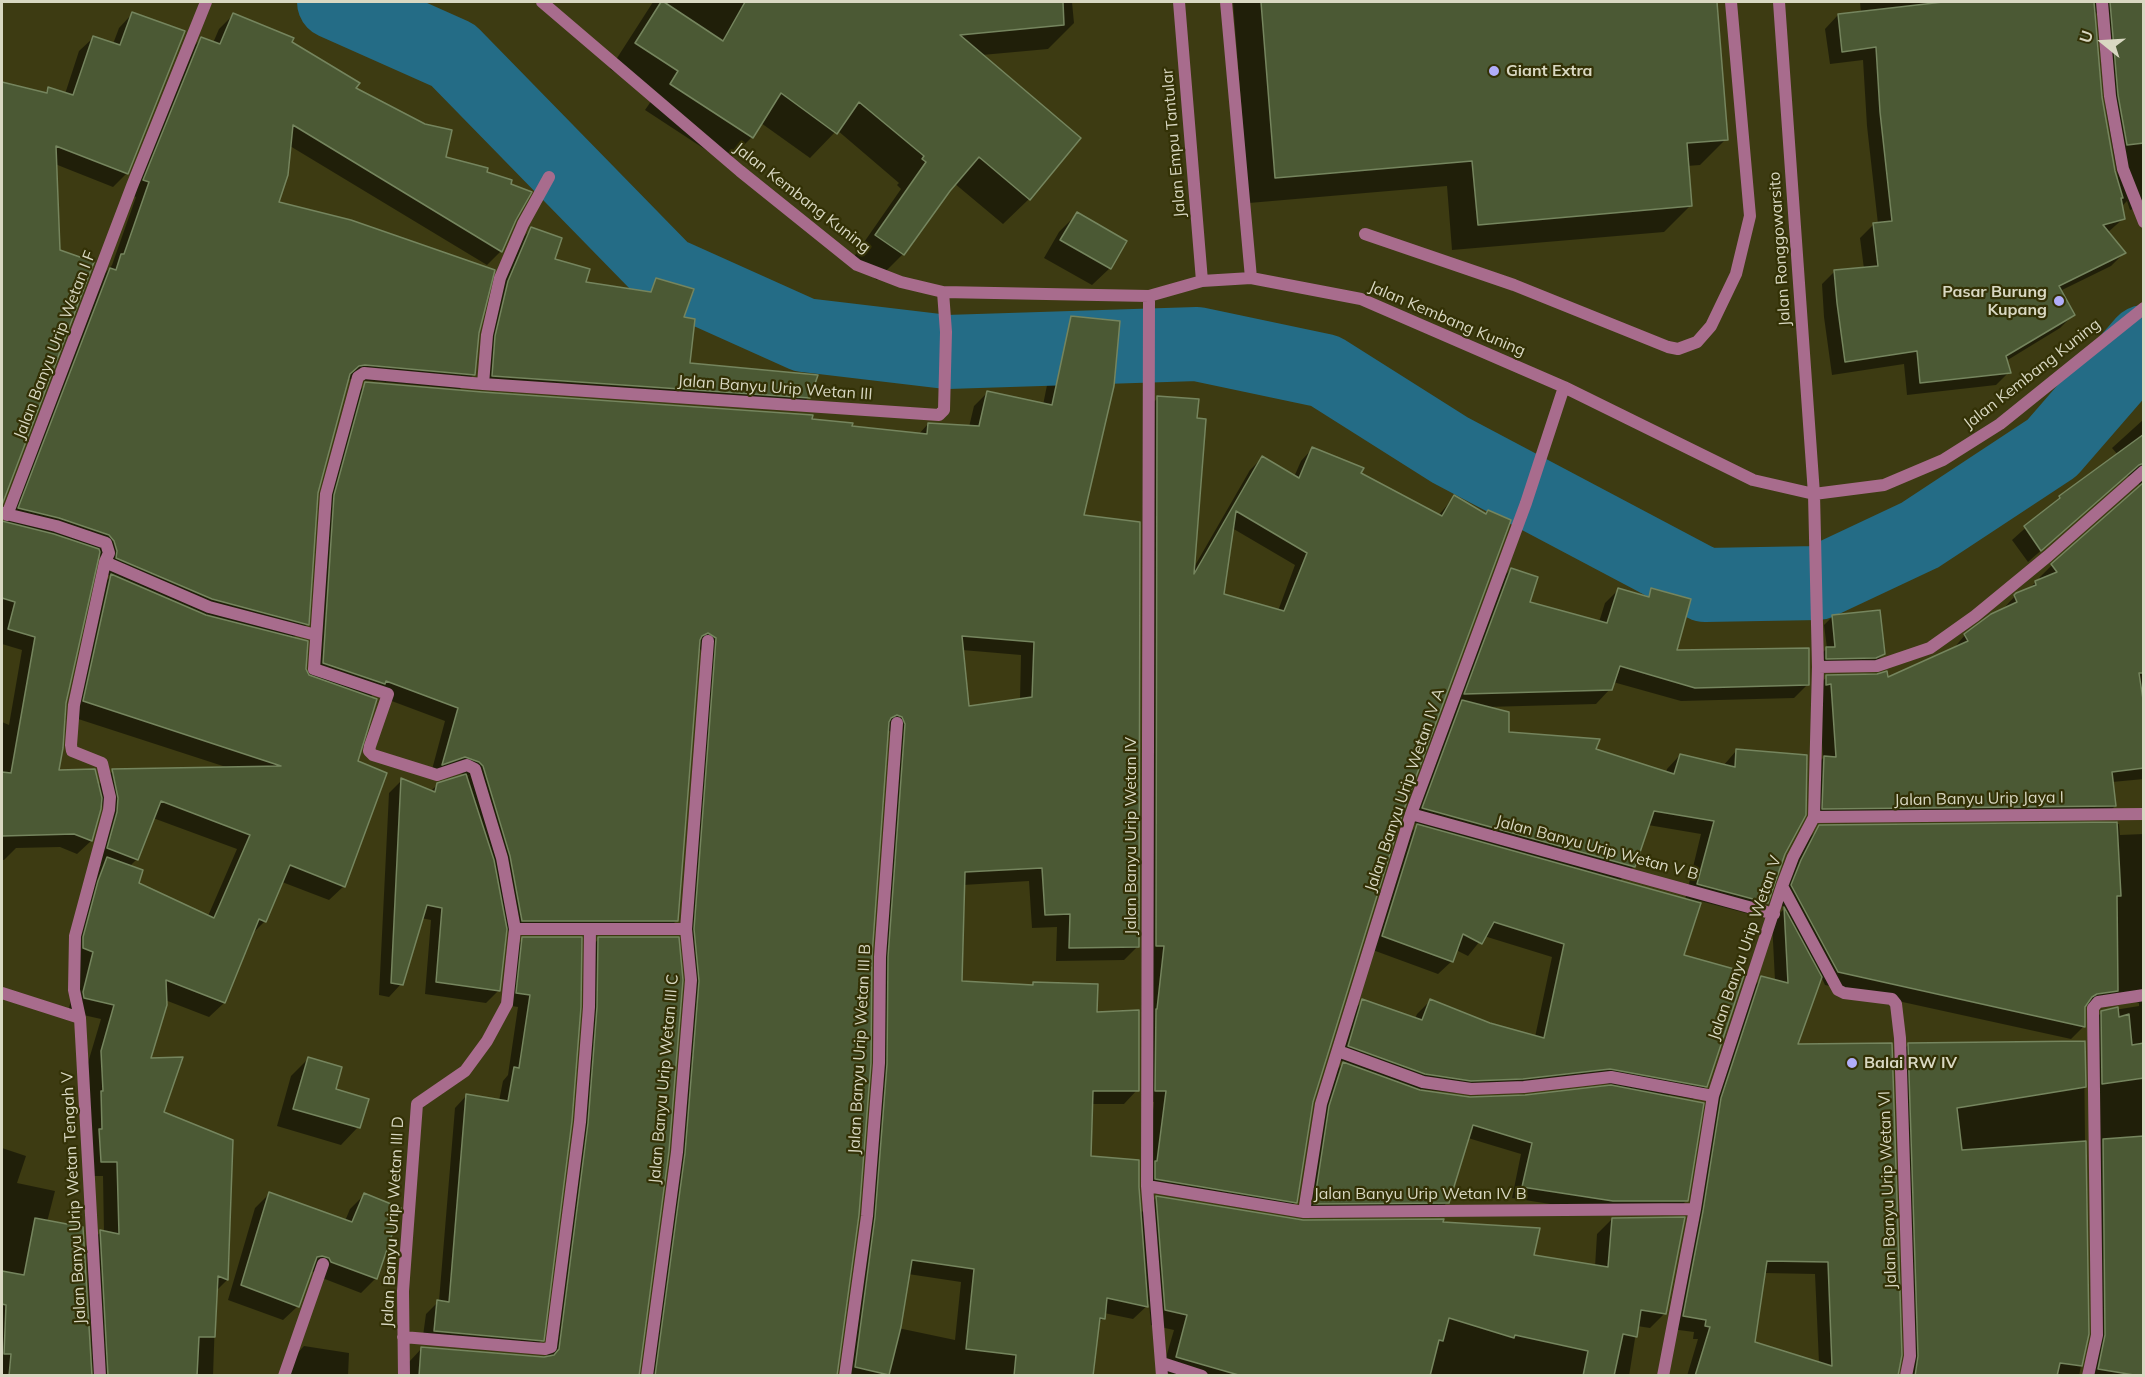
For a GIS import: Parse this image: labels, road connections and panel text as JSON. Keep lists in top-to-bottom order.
{
  "streets": {
    "street": [
      "Jalan Empu Tantular",
      "Jalan Kembang Kuning",
      "Jalan Ronggowarsito",
      "Jalan Banyu Urip Wetan I F",
      "Jalan Banyu Urip Wetan III",
      "Jalan Banyu Urip Wetan IV A",
      "Jalan Banyu Urip Jaya I",
      "Jalan Banyu Urip Wetan IV",
      "Jalan Banyu Urip Wetan V B",
      "Jalan Banyu Urip Wetan V",
      "Jalan Banyu Urip Wetan III B",
      "Jalan Banyu Urip Wetan III C",
      "Jalan Banyu Urip Wetan VI",
      "Jalan Banyu Urip Wetan IV B",
      "Jalan Banyu Urip Wetan Tengah V",
      "Jalan Banyu Urip Wetan III D"
    ]
  },
  "crossings": [
    ["Jalan Empu Tantular", "Jalan Kembang Kuning"],
    ["Jalan Kembang Kuning", "Jalan Ronggowarsito"],
    ["Jalan Kembang Kuning", "Jalan Banyu Urip Wetan III"],
    ["Jalan Kembang Kuning", "Jalan Banyu Urip Wetan IV A"],
    ["Jalan Kembang Kuning", "Jalan Banyu Urip Wetan IV"],
    ["Jalan Kembang Kuning", "Jalan Banyu Urip Wetan V"],
    ["Jalan Ronggowarsito", "Jalan Banyu Urip Wetan V"],
    ["Jalan Banyu Urip Wetan III", "Jalan Banyu Urip Wetan III D"],
    ["Jalan Banyu Urip Wetan IV A", "Jalan Banyu Urip Wetan V B"],
    ["Jalan Banyu Urip Wetan IV A", "Jalan Banyu Urip Wetan IV B"],
    ["Jalan Banyu Urip Jaya I", "Jalan Banyu Urip Wetan V"],
    ["Jalan Banyu Urip Wetan IV", "Jalan Banyu Urip Wetan IV B"],
    ["Jalan Banyu Urip Wetan V B", "Jalan Banyu Urip Wetan V"],
    ["Jalan Banyu Urip Wetan V", "Jalan Banyu Urip Wetan VI"],
    ["Jalan Banyu Urip Wetan V", "Jalan Banyu Urip Wetan IV B"]
  ],
  "places": ["Giant Extra", "Pasar Burung Kupang", "Balai RW IV"],
  "north": "left"
}
